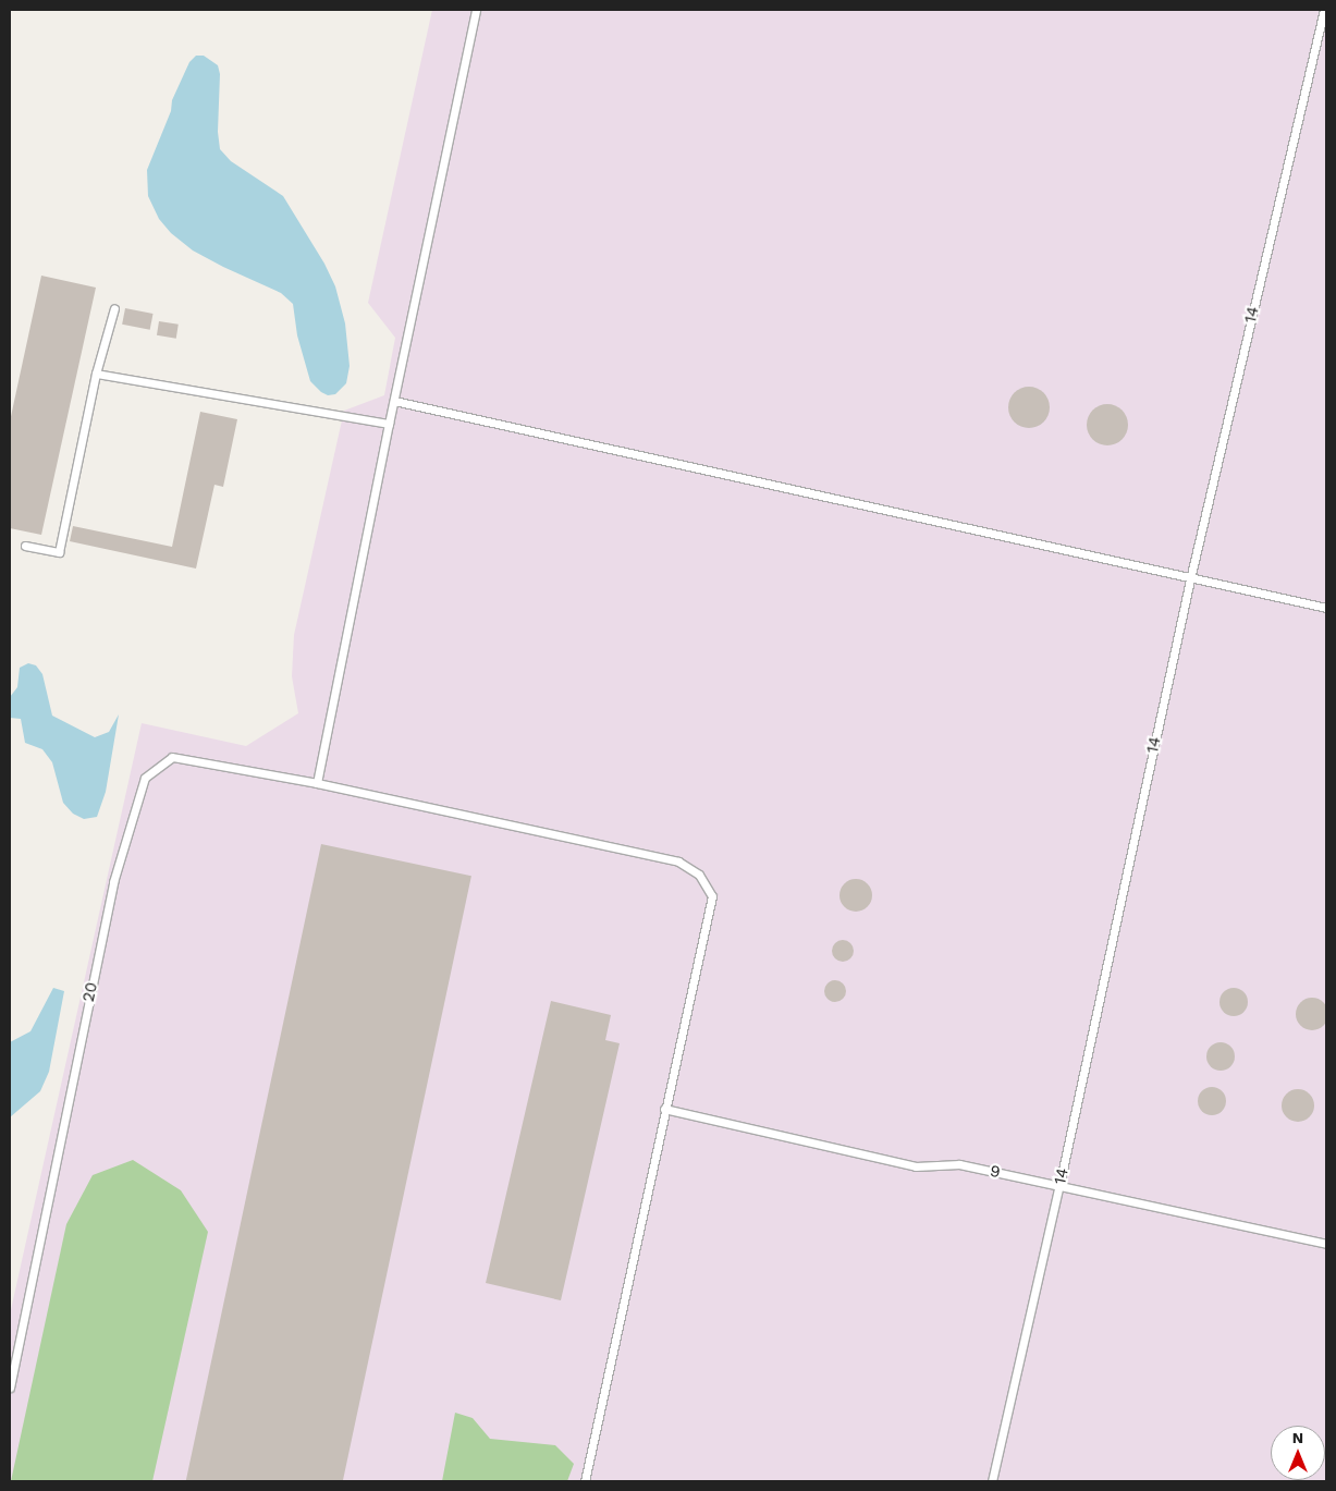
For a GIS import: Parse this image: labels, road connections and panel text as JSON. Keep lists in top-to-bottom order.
{
  "streets": {
    "lane": ["14", "20", "9"]
  },
  "crossings": [
    ["14", "9"],
    ["20", "9"]
  ],
  "north": "top"
}
